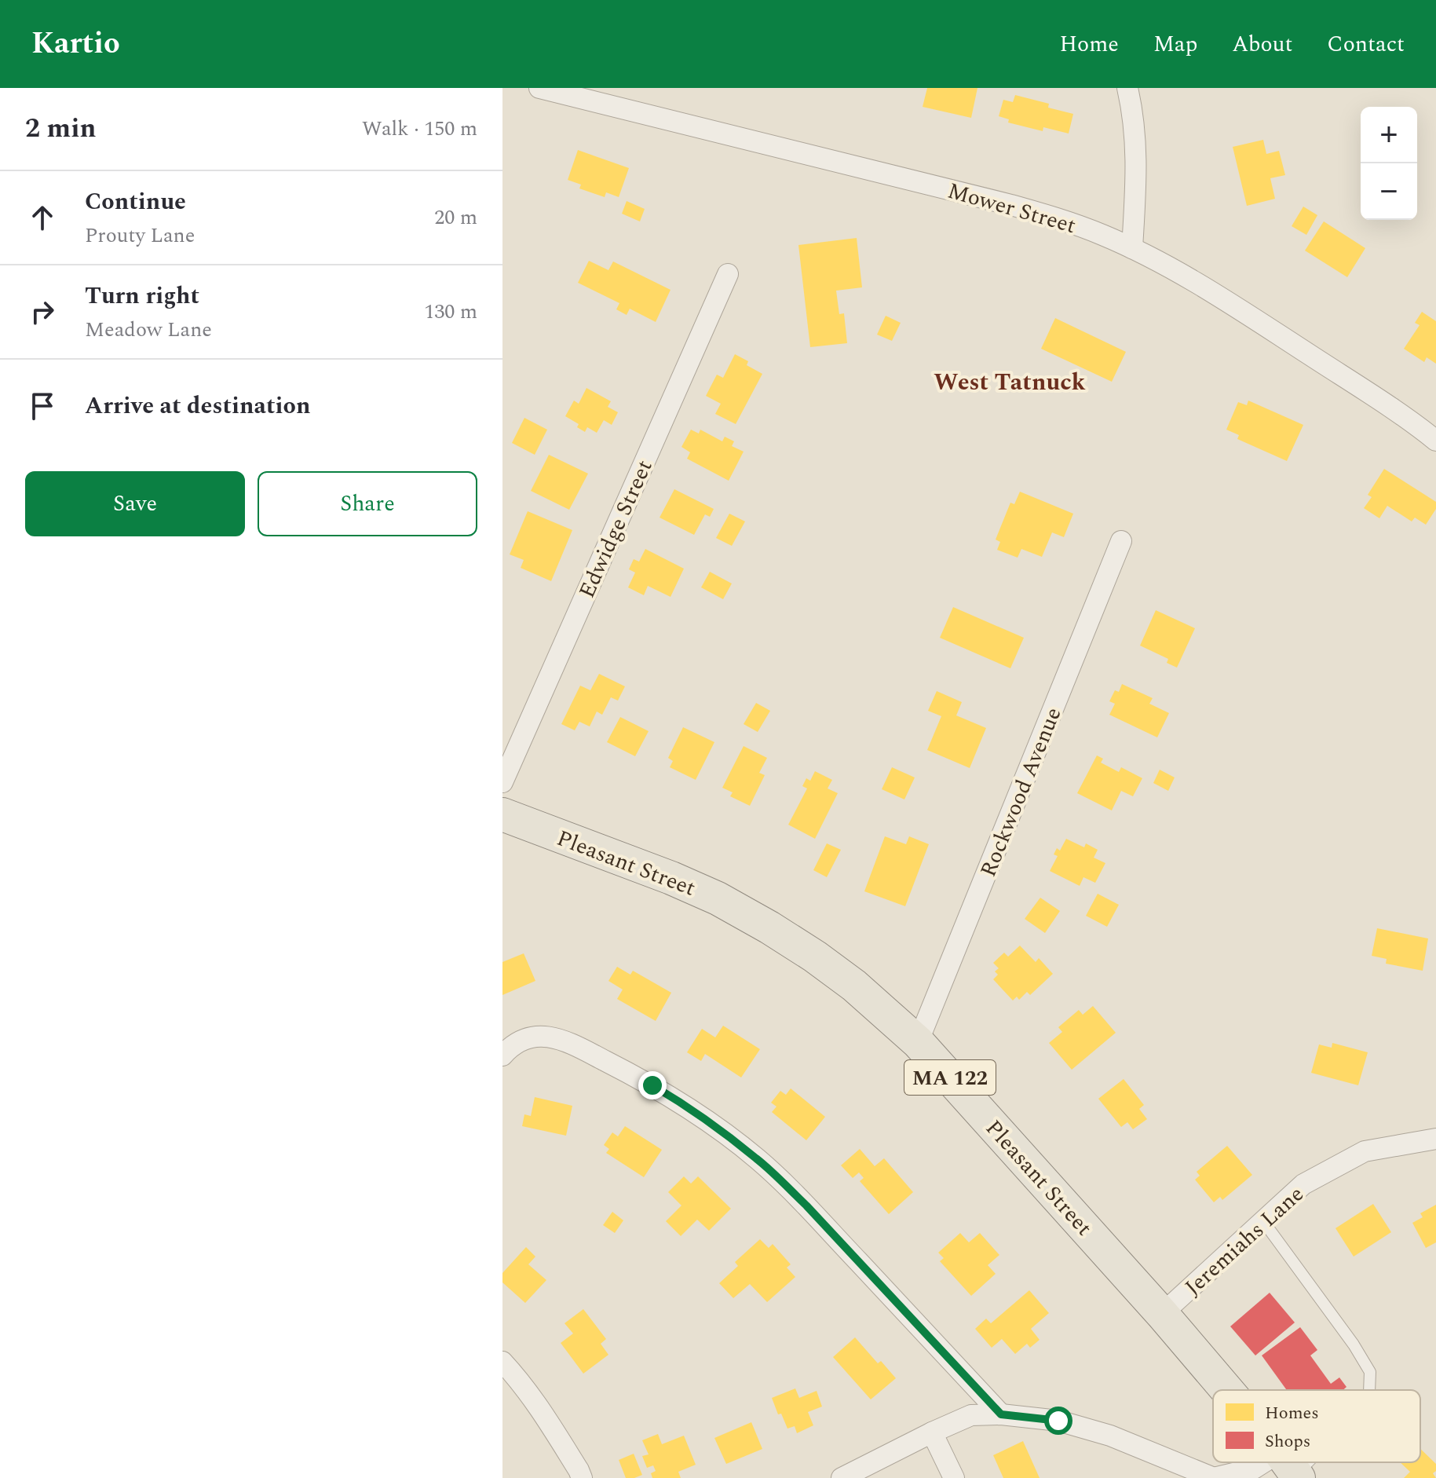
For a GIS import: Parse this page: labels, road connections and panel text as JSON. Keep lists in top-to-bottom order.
{
  "streets": {
    "main road": ["Pleasant Street", "MA 122"],
    "street": [
      "Mower Street",
      "Edwidge Street",
      "Rockwood Avenue",
      "Jeremiahs Lane"
    ]
  },
  "crossings": [
    ["Rockwood Avenue", "Pleasant Street"],
    ["Pleasant Street", "Jeremiahs Lane"]
  ],
  "districts": ["West Tatnuck"],
  "legend": ["Homes", "Shops"],
  "page": {
    "header": "Kartio",
    "nav": [
      "Home",
      "Map",
      "About",
      "Contact"
    ],
    "heading": ["2 min", "Walk · 150 m"],
    "map_buttons": ["+", "−"],
    "list": [
      ["Continue", "Prouty Lane", "20 m"],
      ["Turn right", "Meadow Lane", "130 m"],
      "Arrive at destination"
    ],
    "buttons": ["Save", "Share"]
  }
}
